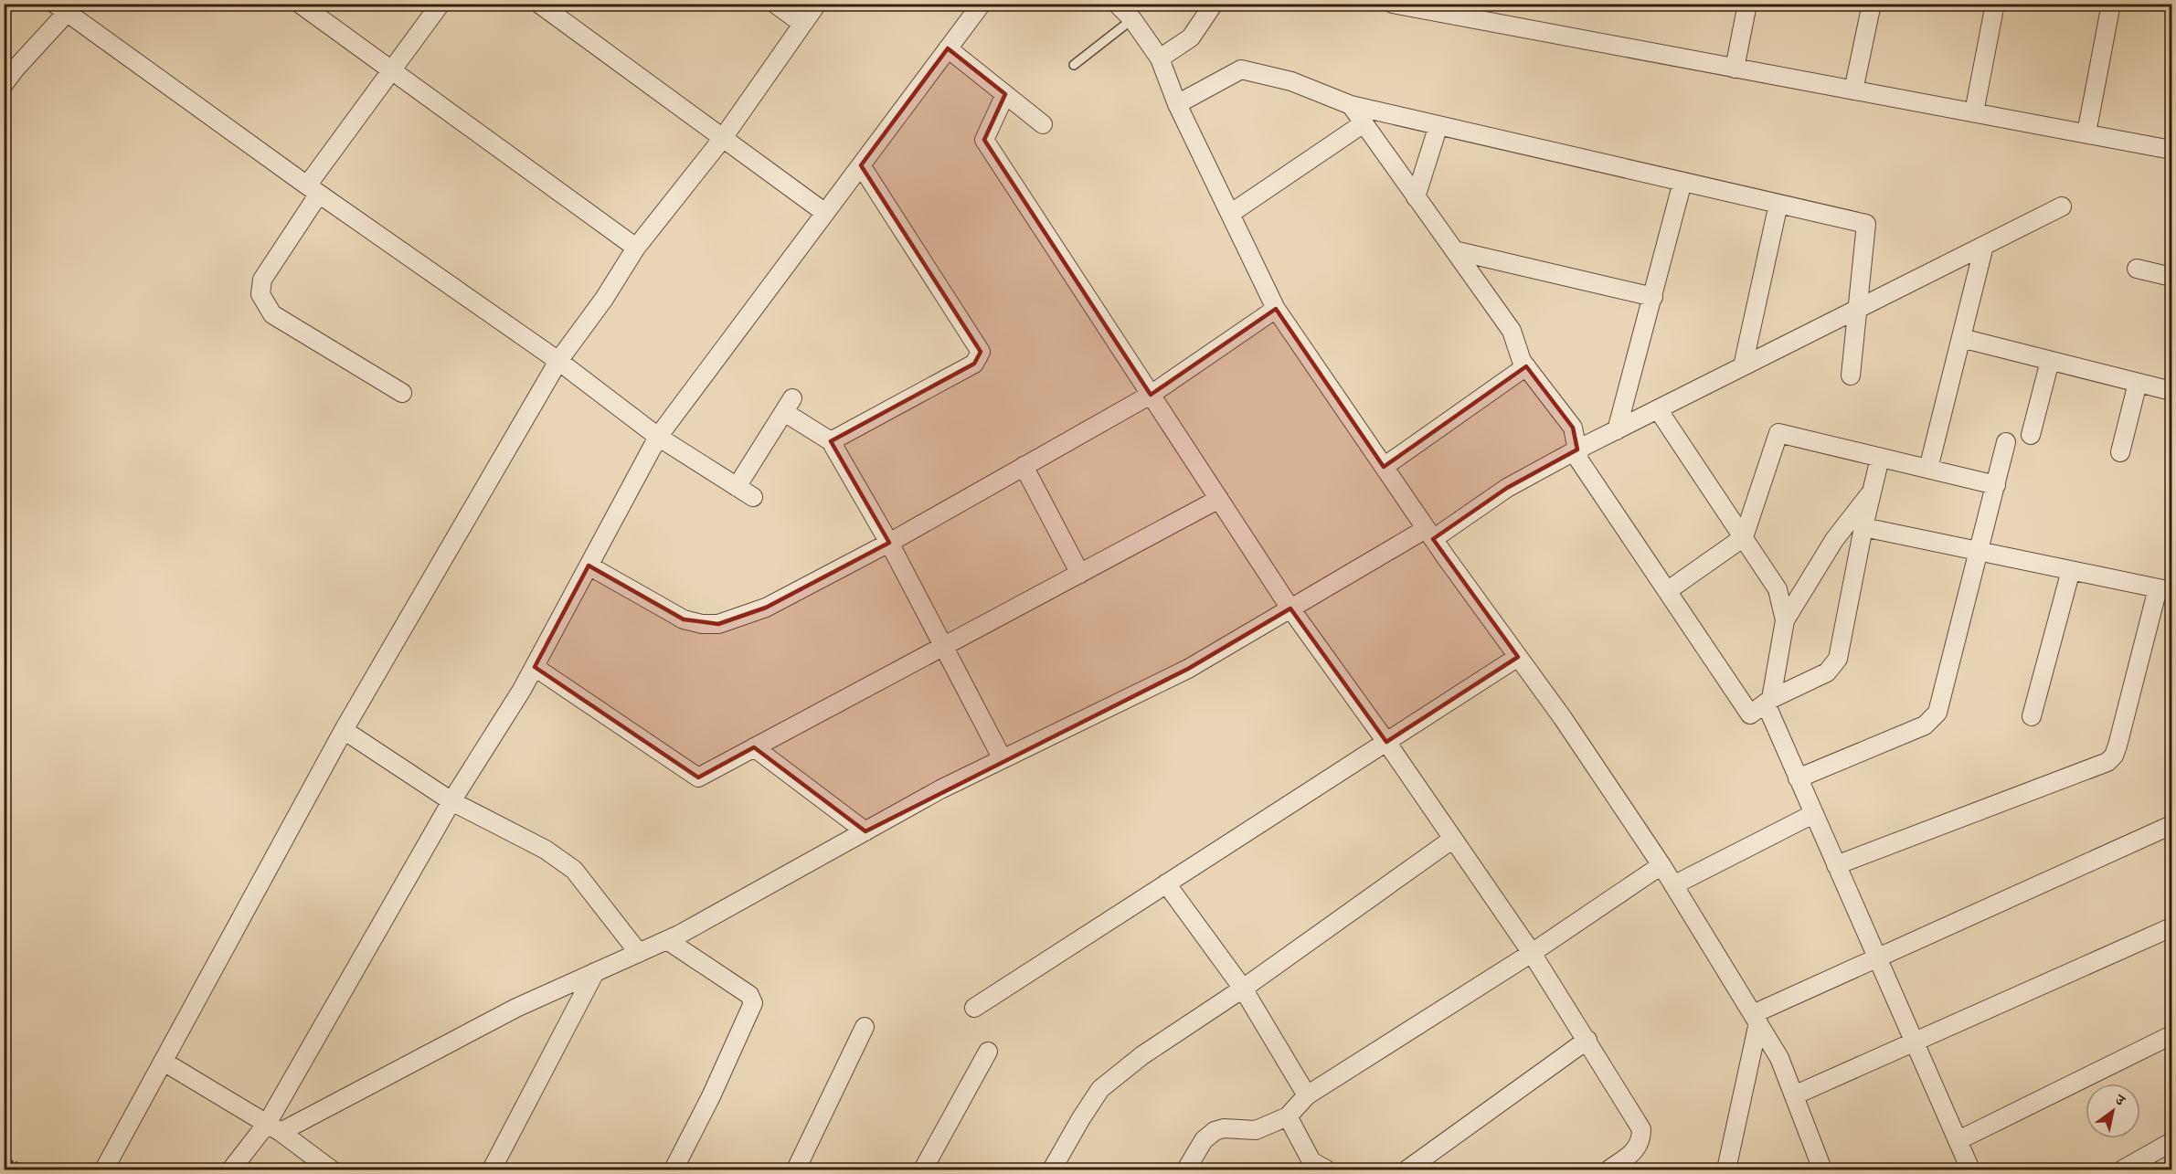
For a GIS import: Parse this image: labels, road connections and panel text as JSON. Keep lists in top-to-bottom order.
{
  "north": "top right"
}
